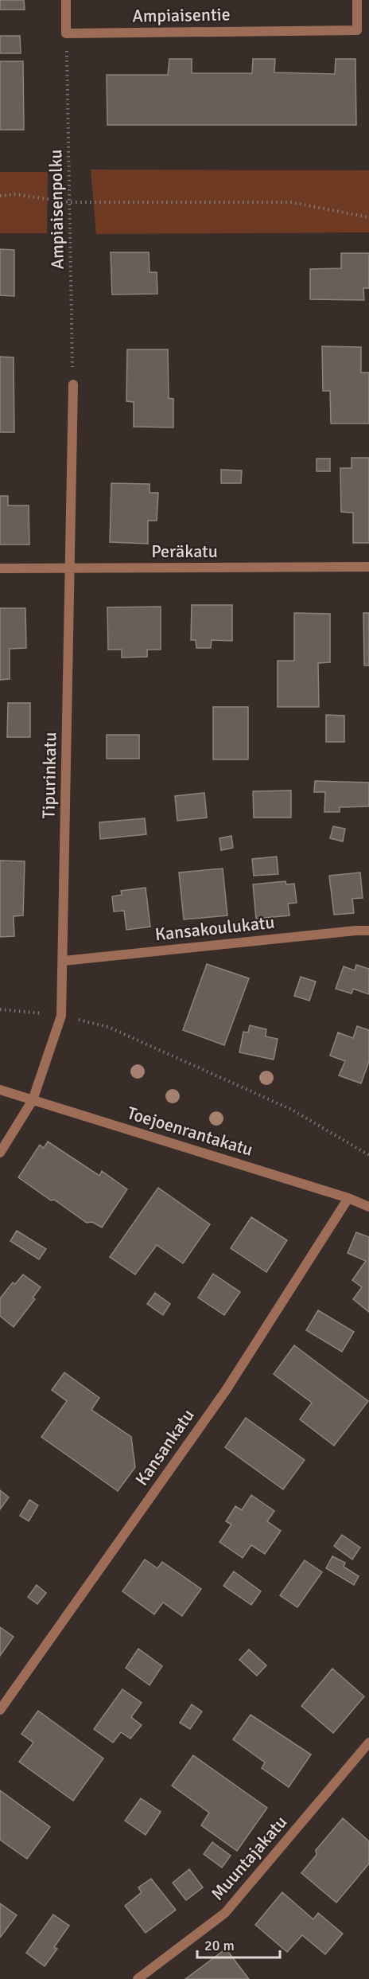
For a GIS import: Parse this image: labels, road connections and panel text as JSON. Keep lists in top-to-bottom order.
{
  "streets": {
    "street": [
      "Ampiaisentie",
      "Peräkatu",
      "Tipurinkatu",
      "Kansakoulukatu",
      "Toejoenrantakatu",
      "Kansankatu",
      "Muuntajakatu"
    ],
    "path": ["Ampiaisenpolku"]
  },
  "crossings": [
    ["Ampiaisentie", "Ampiaisenpolku"],
    ["Ampiaisenpolku", "Tipurinkatu"],
    ["Peräkatu", "Tipurinkatu"],
    ["Tipurinkatu", "Kansakoulukatu"],
    ["Tipurinkatu", "Toejoenrantakatu"],
    ["Toejoenrantakatu", "Kansankatu"]
  ],
  "scale_bar": "20 m"
}
